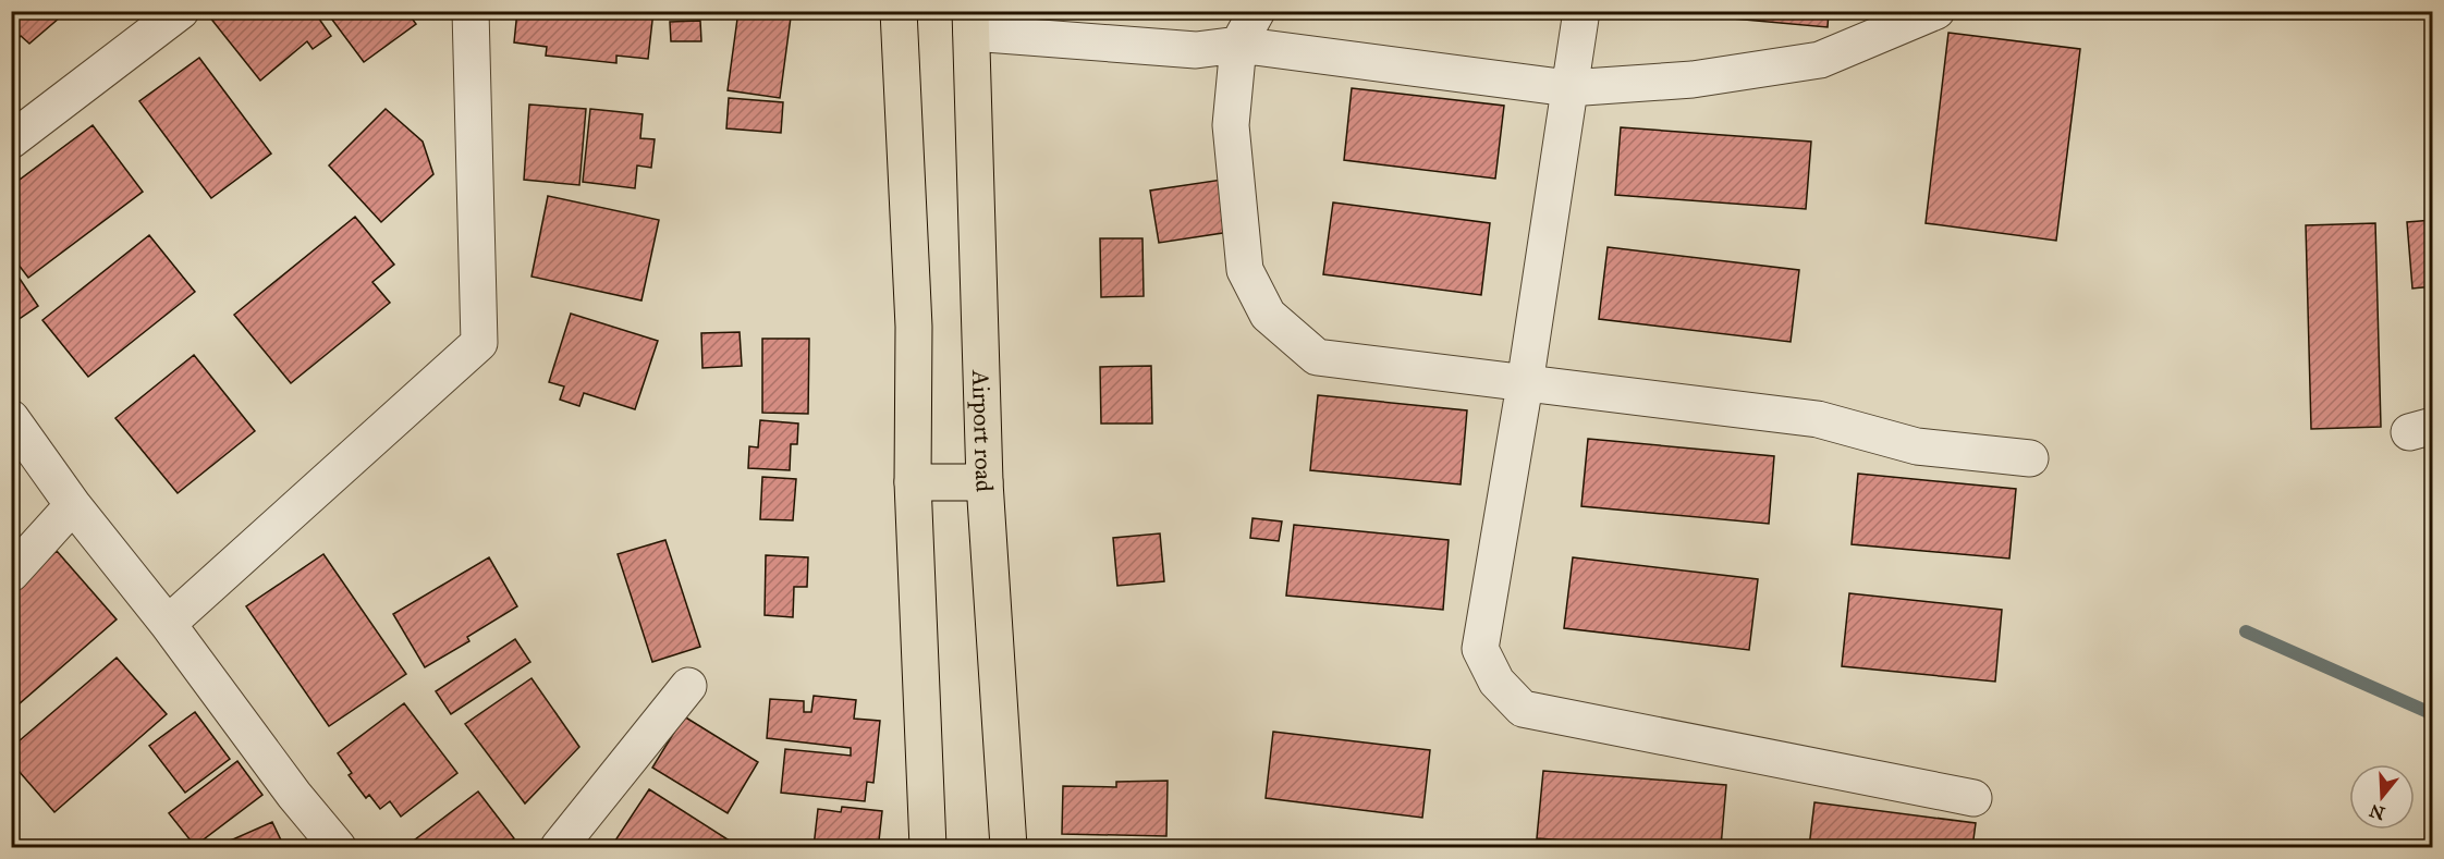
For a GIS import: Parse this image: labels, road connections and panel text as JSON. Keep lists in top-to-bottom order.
{
  "streets": {
    "main road": ["Airport road"]
  },
  "north": "bottom"
}
